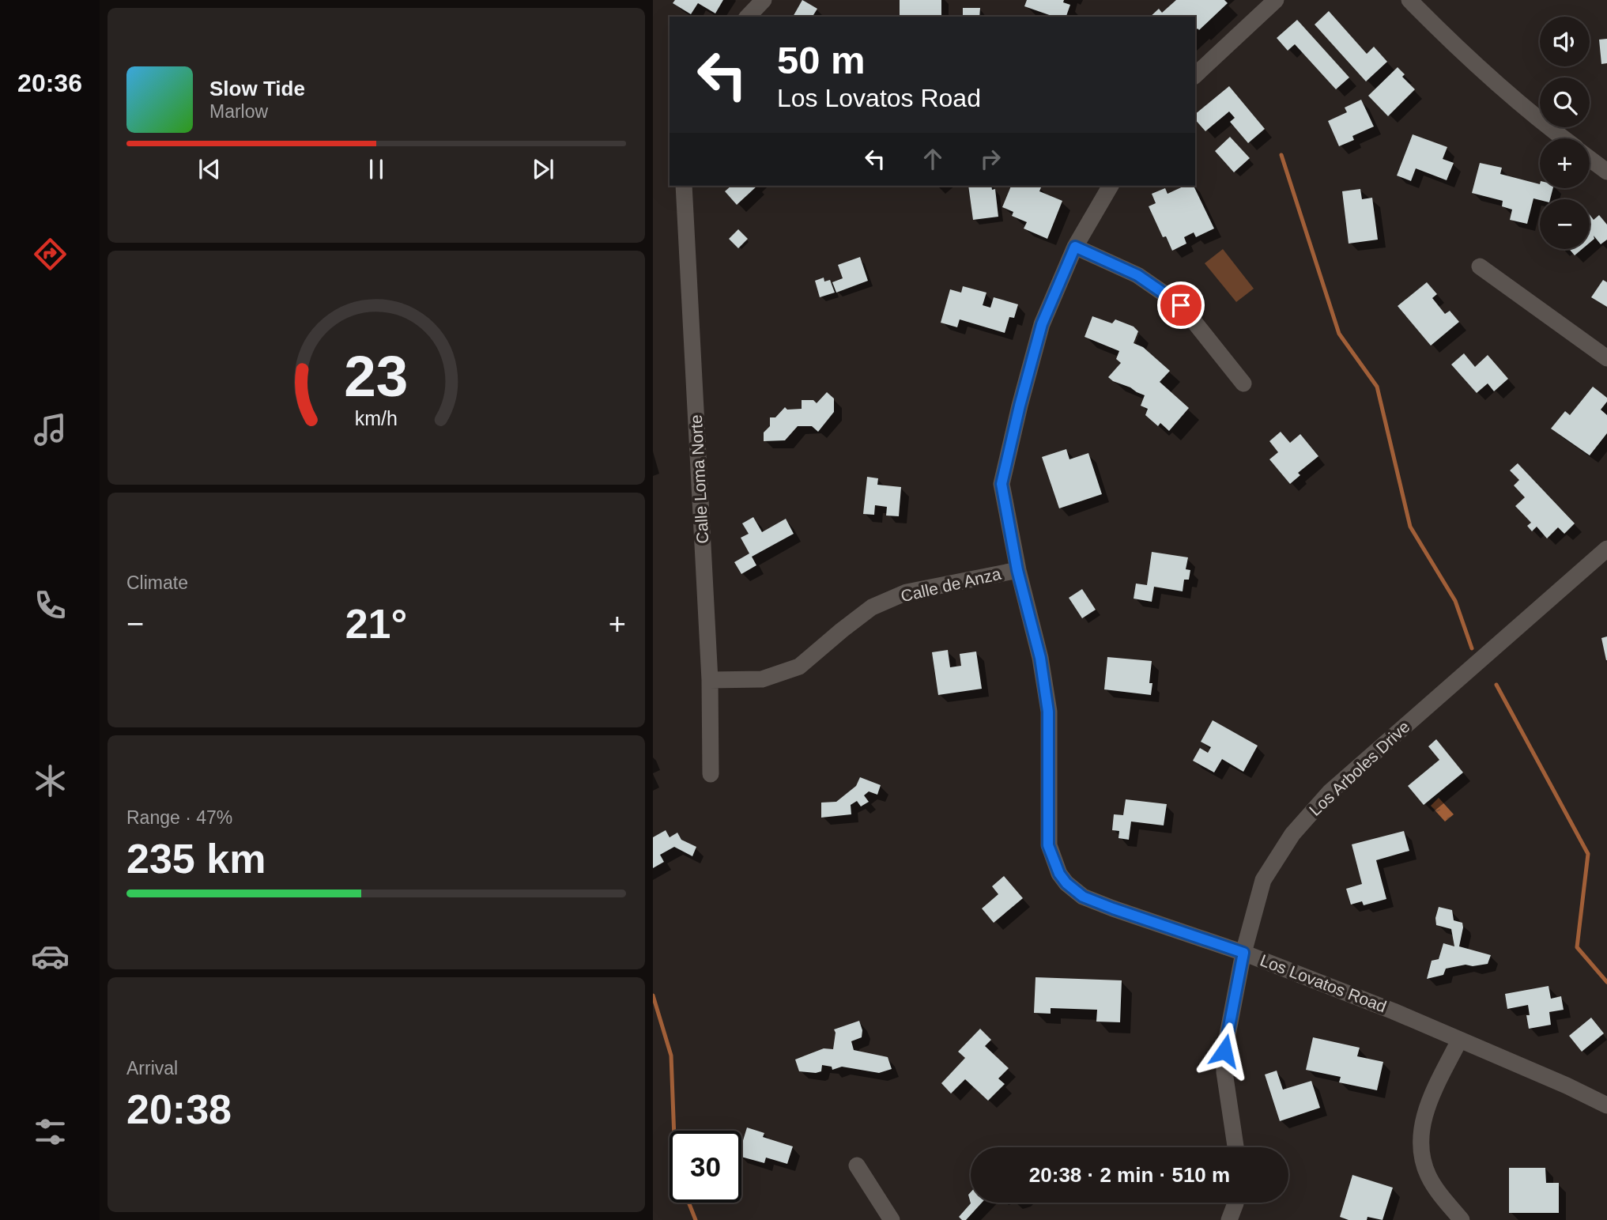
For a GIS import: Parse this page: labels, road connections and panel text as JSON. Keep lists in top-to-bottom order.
{
  "streets": {
    "street": [
      "Calle Loma Norte",
      "Calle de Anza",
      "Los Arboles Drive",
      "Los Lovatos Road"
    ]
  },
  "crossings": [
    ["Calle Loma Norte", "Calle de Anza"],
    ["Calle de Anza", "Los Lovatos Road"],
    ["Los Arboles Drive", "Los Lovatos Road"]
  ],
  "page": {
    "tabs": "20:36",
    "map_buttons": ["+", "−"],
    "turn": ["50 m", "Los Lovatos Road"],
    "song": ["Slow Tide", "Marlow"],
    "tile": [
      "Climate",
      ["Range · 47%", "235 km"],
      ["Arrival", "20:38"]
    ],
    "heat": ["−", "21°", "+"],
    "limit": "30",
    "trip": "20:38 · 2 min · 510 m",
    "gauge": ["23", "km/h"]
  }
}
